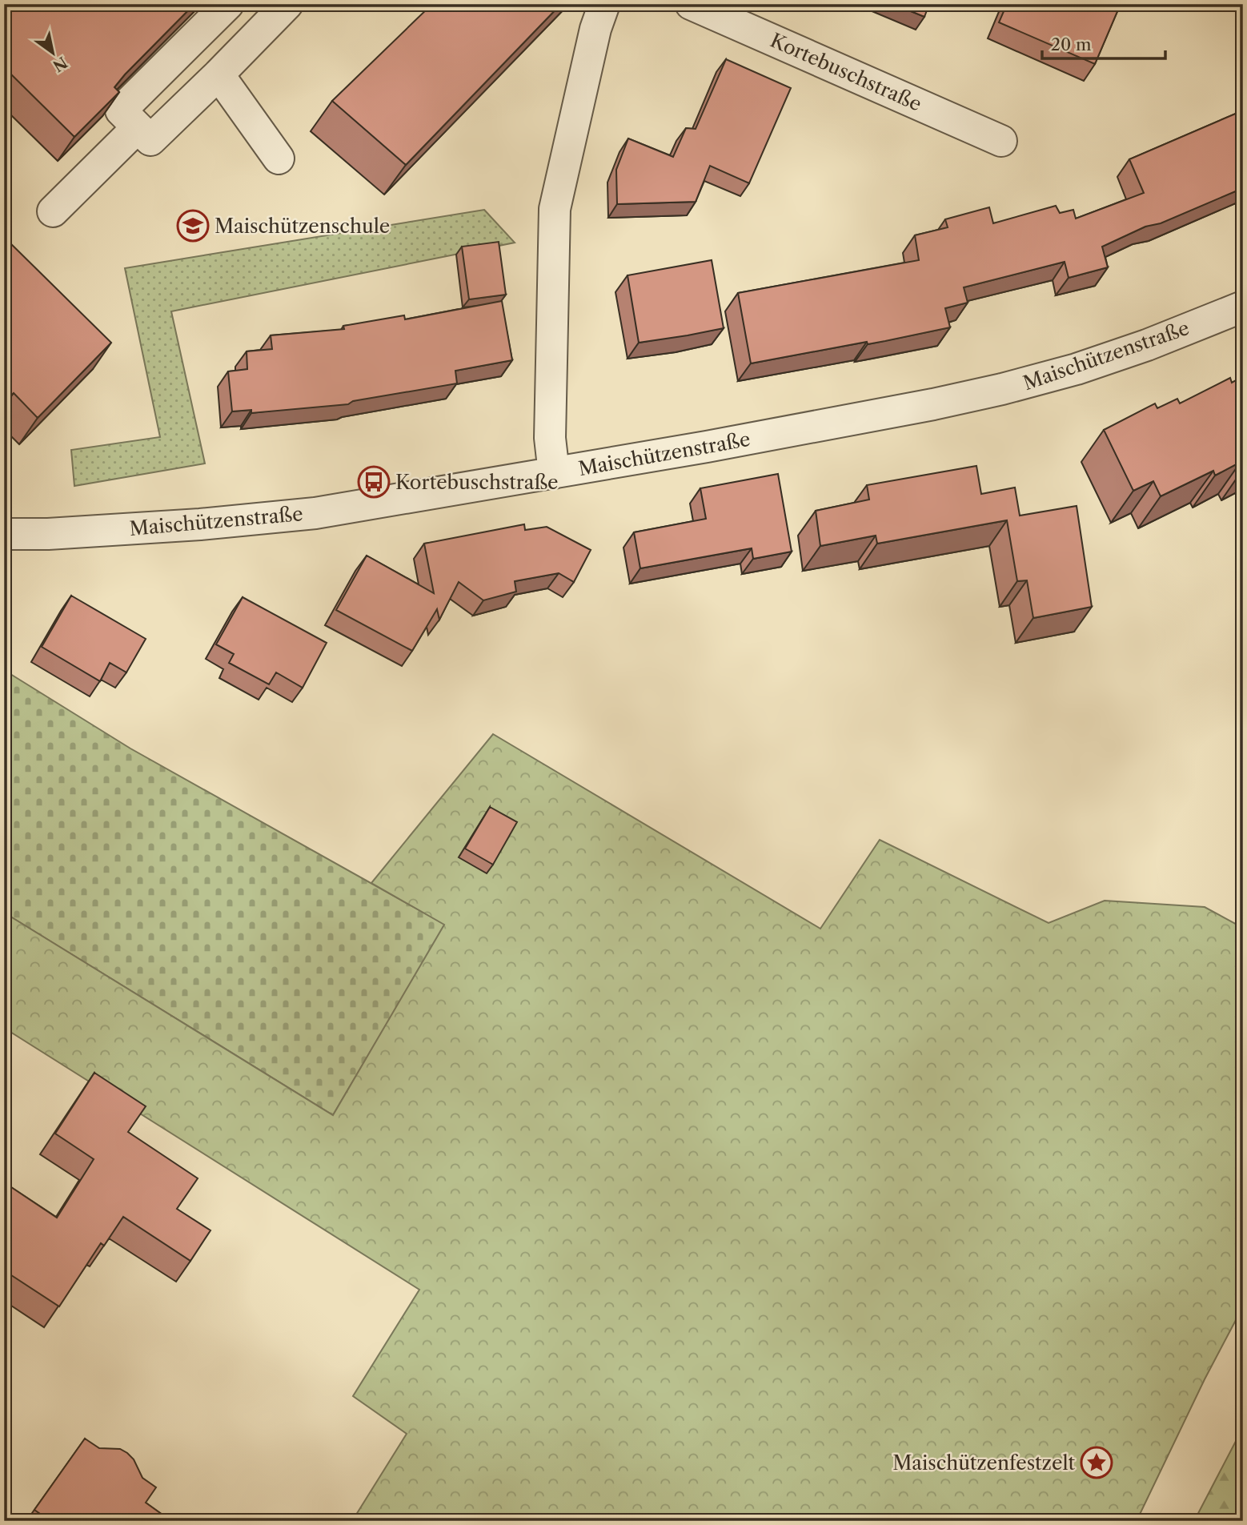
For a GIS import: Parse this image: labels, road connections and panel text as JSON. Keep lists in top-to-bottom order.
{
  "streets": {
    "street": ["Kortebuschstraße", "Maischützenstraße"]
  },
  "places": {
    "school or university": ["Maischützenschule"],
    "bus stop": ["Kortebuschstraße"],
    "place": ["Maischützenfestzelt"]
  },
  "scale_bar": "20 m",
  "north": "bottom right"
}
